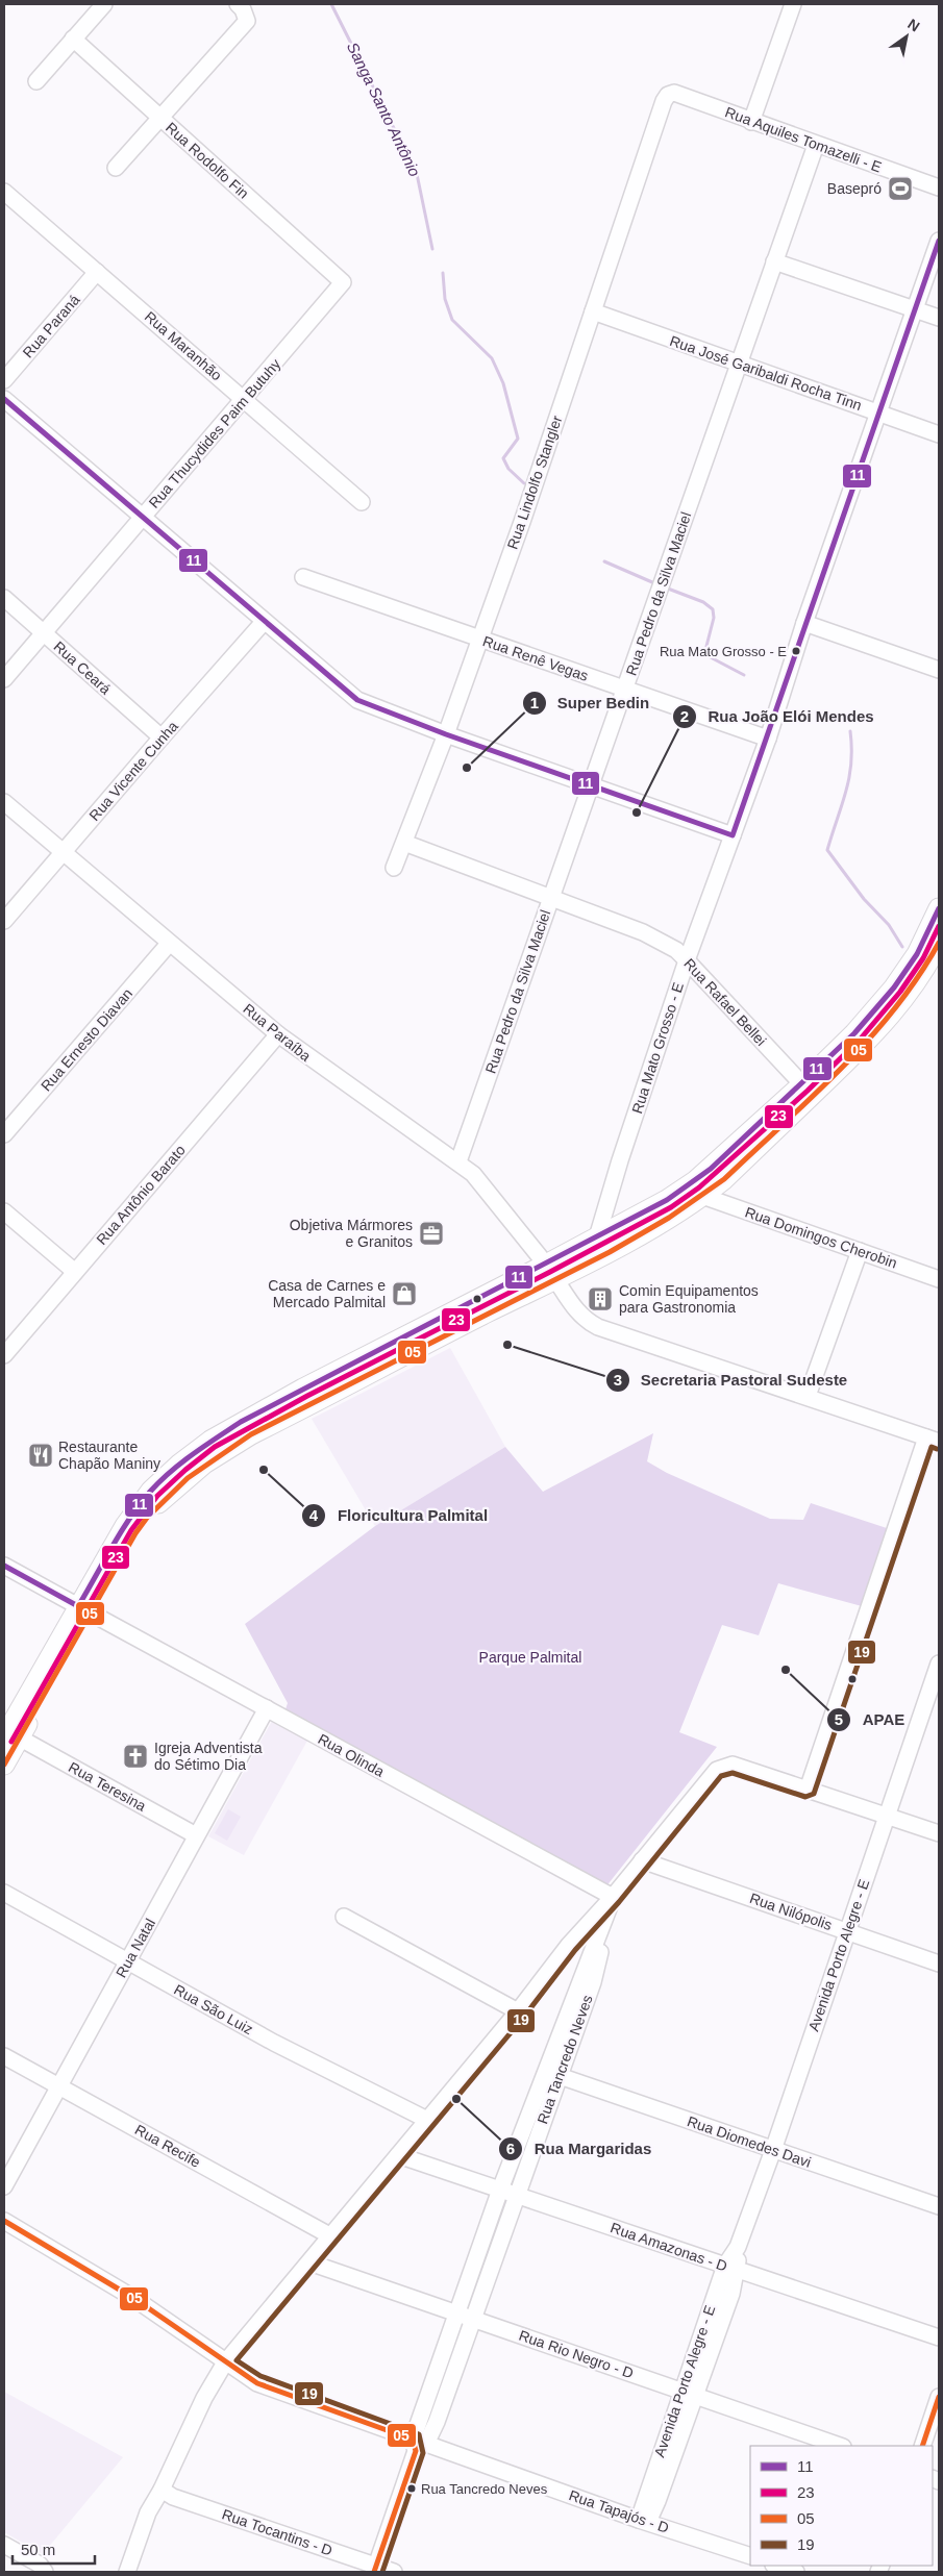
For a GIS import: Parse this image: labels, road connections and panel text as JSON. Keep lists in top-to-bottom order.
{
  "streets": {
    "street": [
      "Rua Aquiles Tomazelli - E",
      "Rua Rodolfo Fin",
      "Rua Paraná",
      "Rua Maranhão",
      "Rua José Garibaldi Rocha Tinn",
      "Rua Thucydides Paim Butuhy",
      "Rua Lindolfo Stangler",
      "Rua Pedro da Silva Maciel",
      "Rua Renê Vegas",
      "Rua Ceará",
      "Rua Vicente Cunha",
      "Rua Rafael Bellei",
      "Rua Paraíba",
      "Rua Ernesto Diavan",
      "Rua Mato Grosso - E",
      "Rua Antônio Barato",
      "Rua Domingos Cherobin",
      "Rua Olinda",
      "Rua Teresina",
      "Rua Nilópolis",
      "Rua Natal",
      "Avenida Porto Alegre - E",
      "Rua São Luiz",
      "Rua Tancredo Neves",
      "Rua Diomedes Davi",
      "Rua Recife",
      "Rua Amazonas - D",
      "Rua Rio Negro - D",
      "Rua Tapajós - D",
      "Rua Tocantins - D"
    ]
  },
  "crossings": [
    ["Rua Aquiles Tomazelli - E", "Rua Lindolfo Stangler"],
    ["Rua Aquiles Tomazelli - E", "Rua Pedro da Silva Maciel"],
    ["Rua Rodolfo Fin", "Rua Thucydides Paim Butuhy"],
    ["Rua Paraná", "Rua Maranhão"],
    ["Rua Maranhão", "Rua Thucydides Paim Butuhy"],
    ["Rua José Garibaldi Rocha Tinn", "Rua Lindolfo Stangler"],
    ["Rua José Garibaldi Rocha Tinn", "Rua Pedro da Silva Maciel"],
    ["Rua José Garibaldi Rocha Tinn", "Rua Mato Grosso - E"],
    ["Rua Thucydides Paim Butuhy", "Rua Ceará"],
    ["Rua Lindolfo Stangler", "Rua Renê Vegas"],
    ["Rua Lindolfo Stangler", "Rua Rafael Bellei"],
    ["Rua Pedro da Silva Maciel", "Rua Renê Vegas"],
    ["Rua Pedro da Silva Maciel", "Rua Rafael Bellei"],
    ["Rua Pedro da Silva Maciel", "Rua Paraíba"],
    ["Rua Renê Vegas", "Rua Mato Grosso - E"],
    ["Rua Ceará", "Rua Vicente Cunha"],
    ["Rua Vicente Cunha", "Rua Paraíba"],
    ["Rua Rafael Bellei", "Rua Mato Grosso - E"],
    ["Rua Paraíba", "Rua Ernesto Diavan"],
    ["Rua Paraíba", "Rua Antônio Barato"],
    ["Rua Olinda", "Rua Natal"],
    ["Rua Olinda", "Rua Tancredo Neves"],
    ["Rua Teresina", "Rua Natal"],
    ["Rua Nilópolis", "Avenida Porto Alegre - E"],
    ["Rua Natal", "Rua São Luiz"],
    ["Rua Natal", "Rua Recife"],
    ["Avenida Porto Alegre - E", "Rua Diomedes Davi"],
    ["Avenida Porto Alegre - E", "Rua Amazonas - D"],
    ["Avenida Porto Alegre - E", "Rua Rio Negro - D"],
    ["Avenida Porto Alegre - E", "Rua Tapajós - D"],
    ["Rua Tancredo Neves", "Rua Diomedes Davi"],
    ["Rua Tancredo Neves", "Rua Amazonas - D"],
    ["Rua Tancredo Neves", "Rua Rio Negro - D"],
    ["Rua Tancredo Neves", "Rua Tapajós - D"],
    ["Rua Tancredo Neves", "Rua Tocantins - D"]
  ],
  "water": ["Sanga Santo Antônio"],
  "parks": ["Parque Palmital"],
  "places": {
    "sports": ["Basepró"],
    "other": [
      "Rua Mato Grosso - E",
      "Super Bedin",
      "Rua João Elói Mendes",
      "Secretaria Pastoral Sudeste",
      "Floricultura Palmital",
      "APAE",
      "Rua Margaridas",
      "Rua Tancredo Neves"
    ],
    "office": ["Objetiva Mármores e Granitos"],
    "shop": ["Casa de Carnes e Mercado Palmital"],
    "building": ["Comin Equipamentos para Gastronomia"],
    "restaurant": ["Restaurante Chapão Maniny"],
    "church": ["Igreja Adventista do Sétimo Dia"]
  },
  "lines": [
    "transit line 11",
    "transit line 23",
    "transit line 05",
    "transit line 19"
  ],
  "legend": [
    "11",
    "23",
    "05",
    "19"
  ],
  "scale_bar": "50 m",
  "north": "top right"
}
